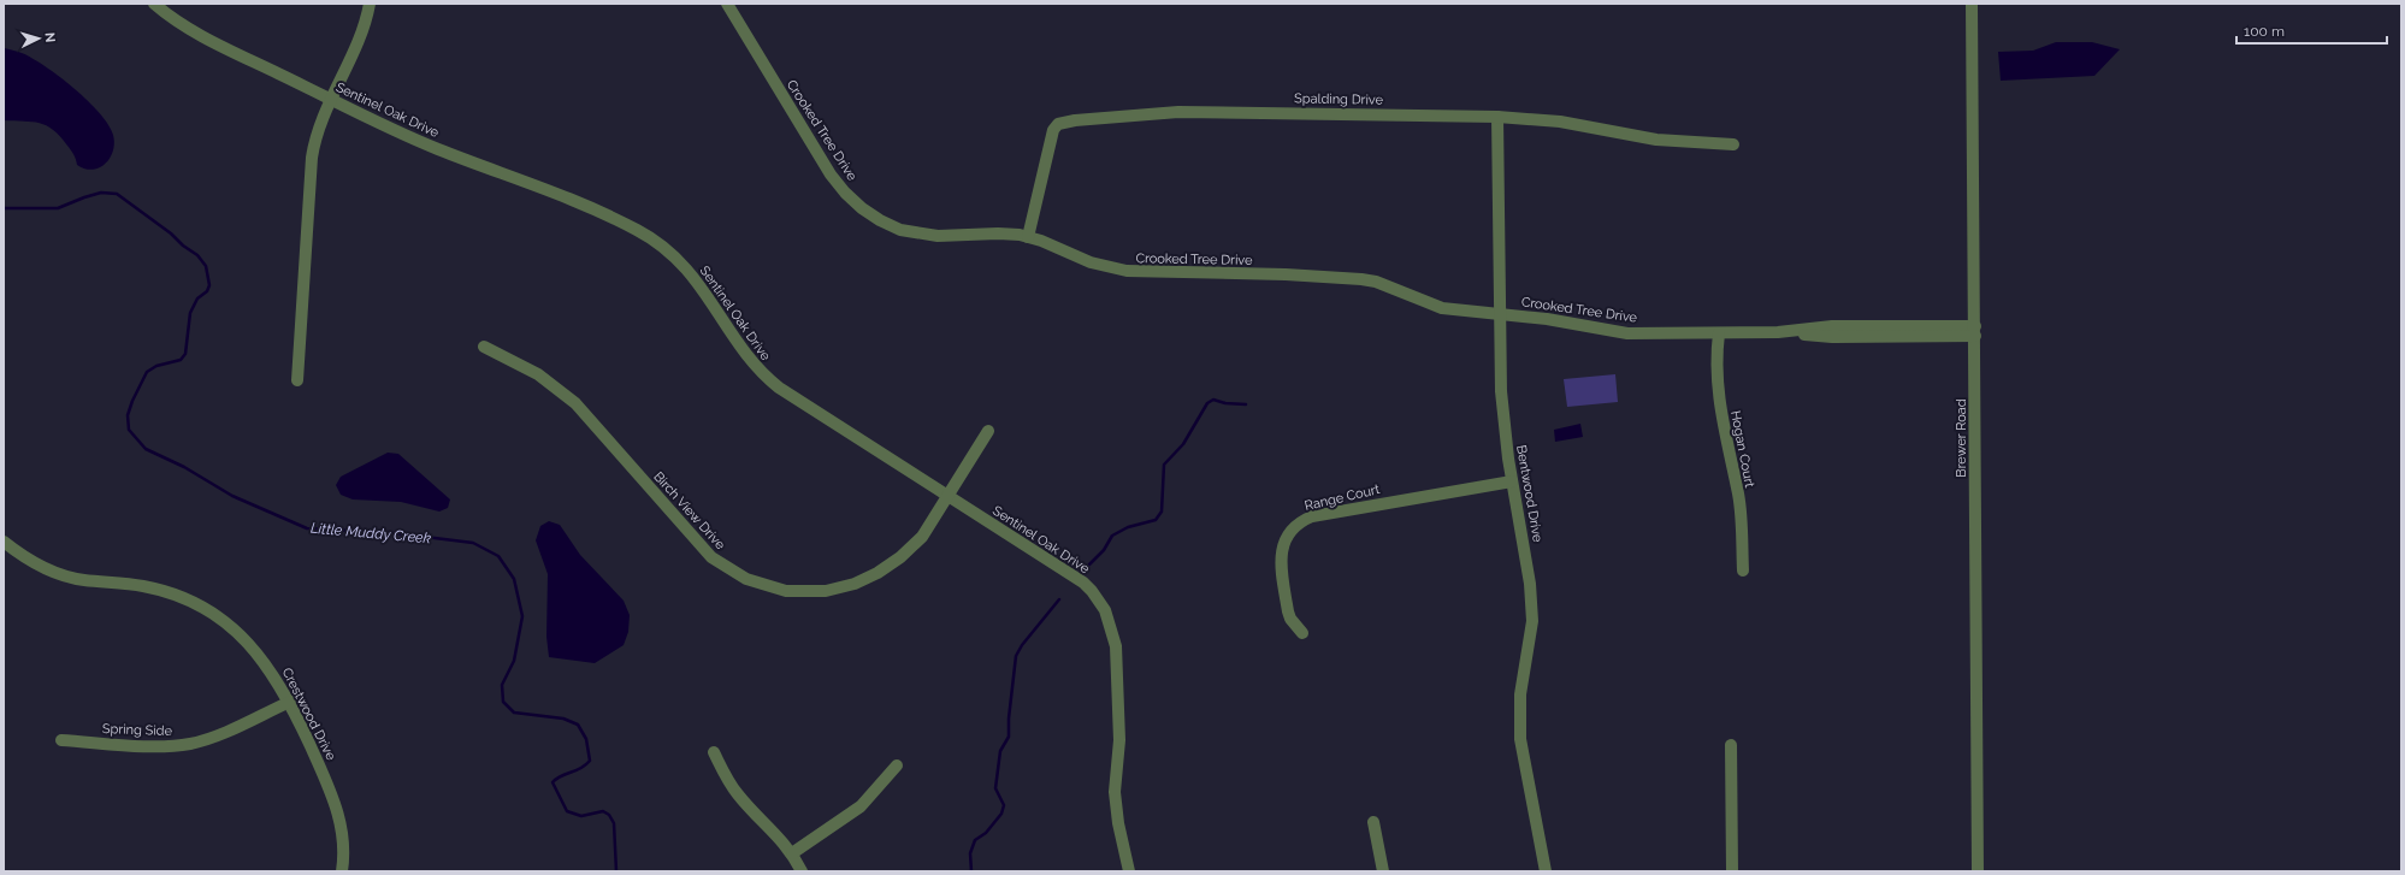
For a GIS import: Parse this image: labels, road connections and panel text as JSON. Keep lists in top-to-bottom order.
{
  "streets": {
    "street": [
      "Spalding Drive",
      "Sentinel Oak Drive",
      "Crooked Tree Drive",
      "Brewer Road",
      "Hogan Court",
      "Bentwood Drive",
      "Range Court",
      "Birch View Drive",
      "Crestwood Drive",
      "Spring Side"
    ]
  },
  "crossings": [
    ["Spalding Drive", "Crooked Tree Drive"],
    ["Spalding Drive", "Bentwood Drive"],
    ["Sentinel Oak Drive", "Birch View Drive"],
    ["Crooked Tree Drive", "Brewer Road"],
    ["Crooked Tree Drive", "Hogan Court"],
    ["Crooked Tree Drive", "Bentwood Drive"],
    ["Bentwood Drive", "Range Court"],
    ["Crestwood Drive", "Spring Side"]
  ],
  "water": ["Little Muddy Creek"],
  "scale_bar": "100 m",
  "north": "right"
}
